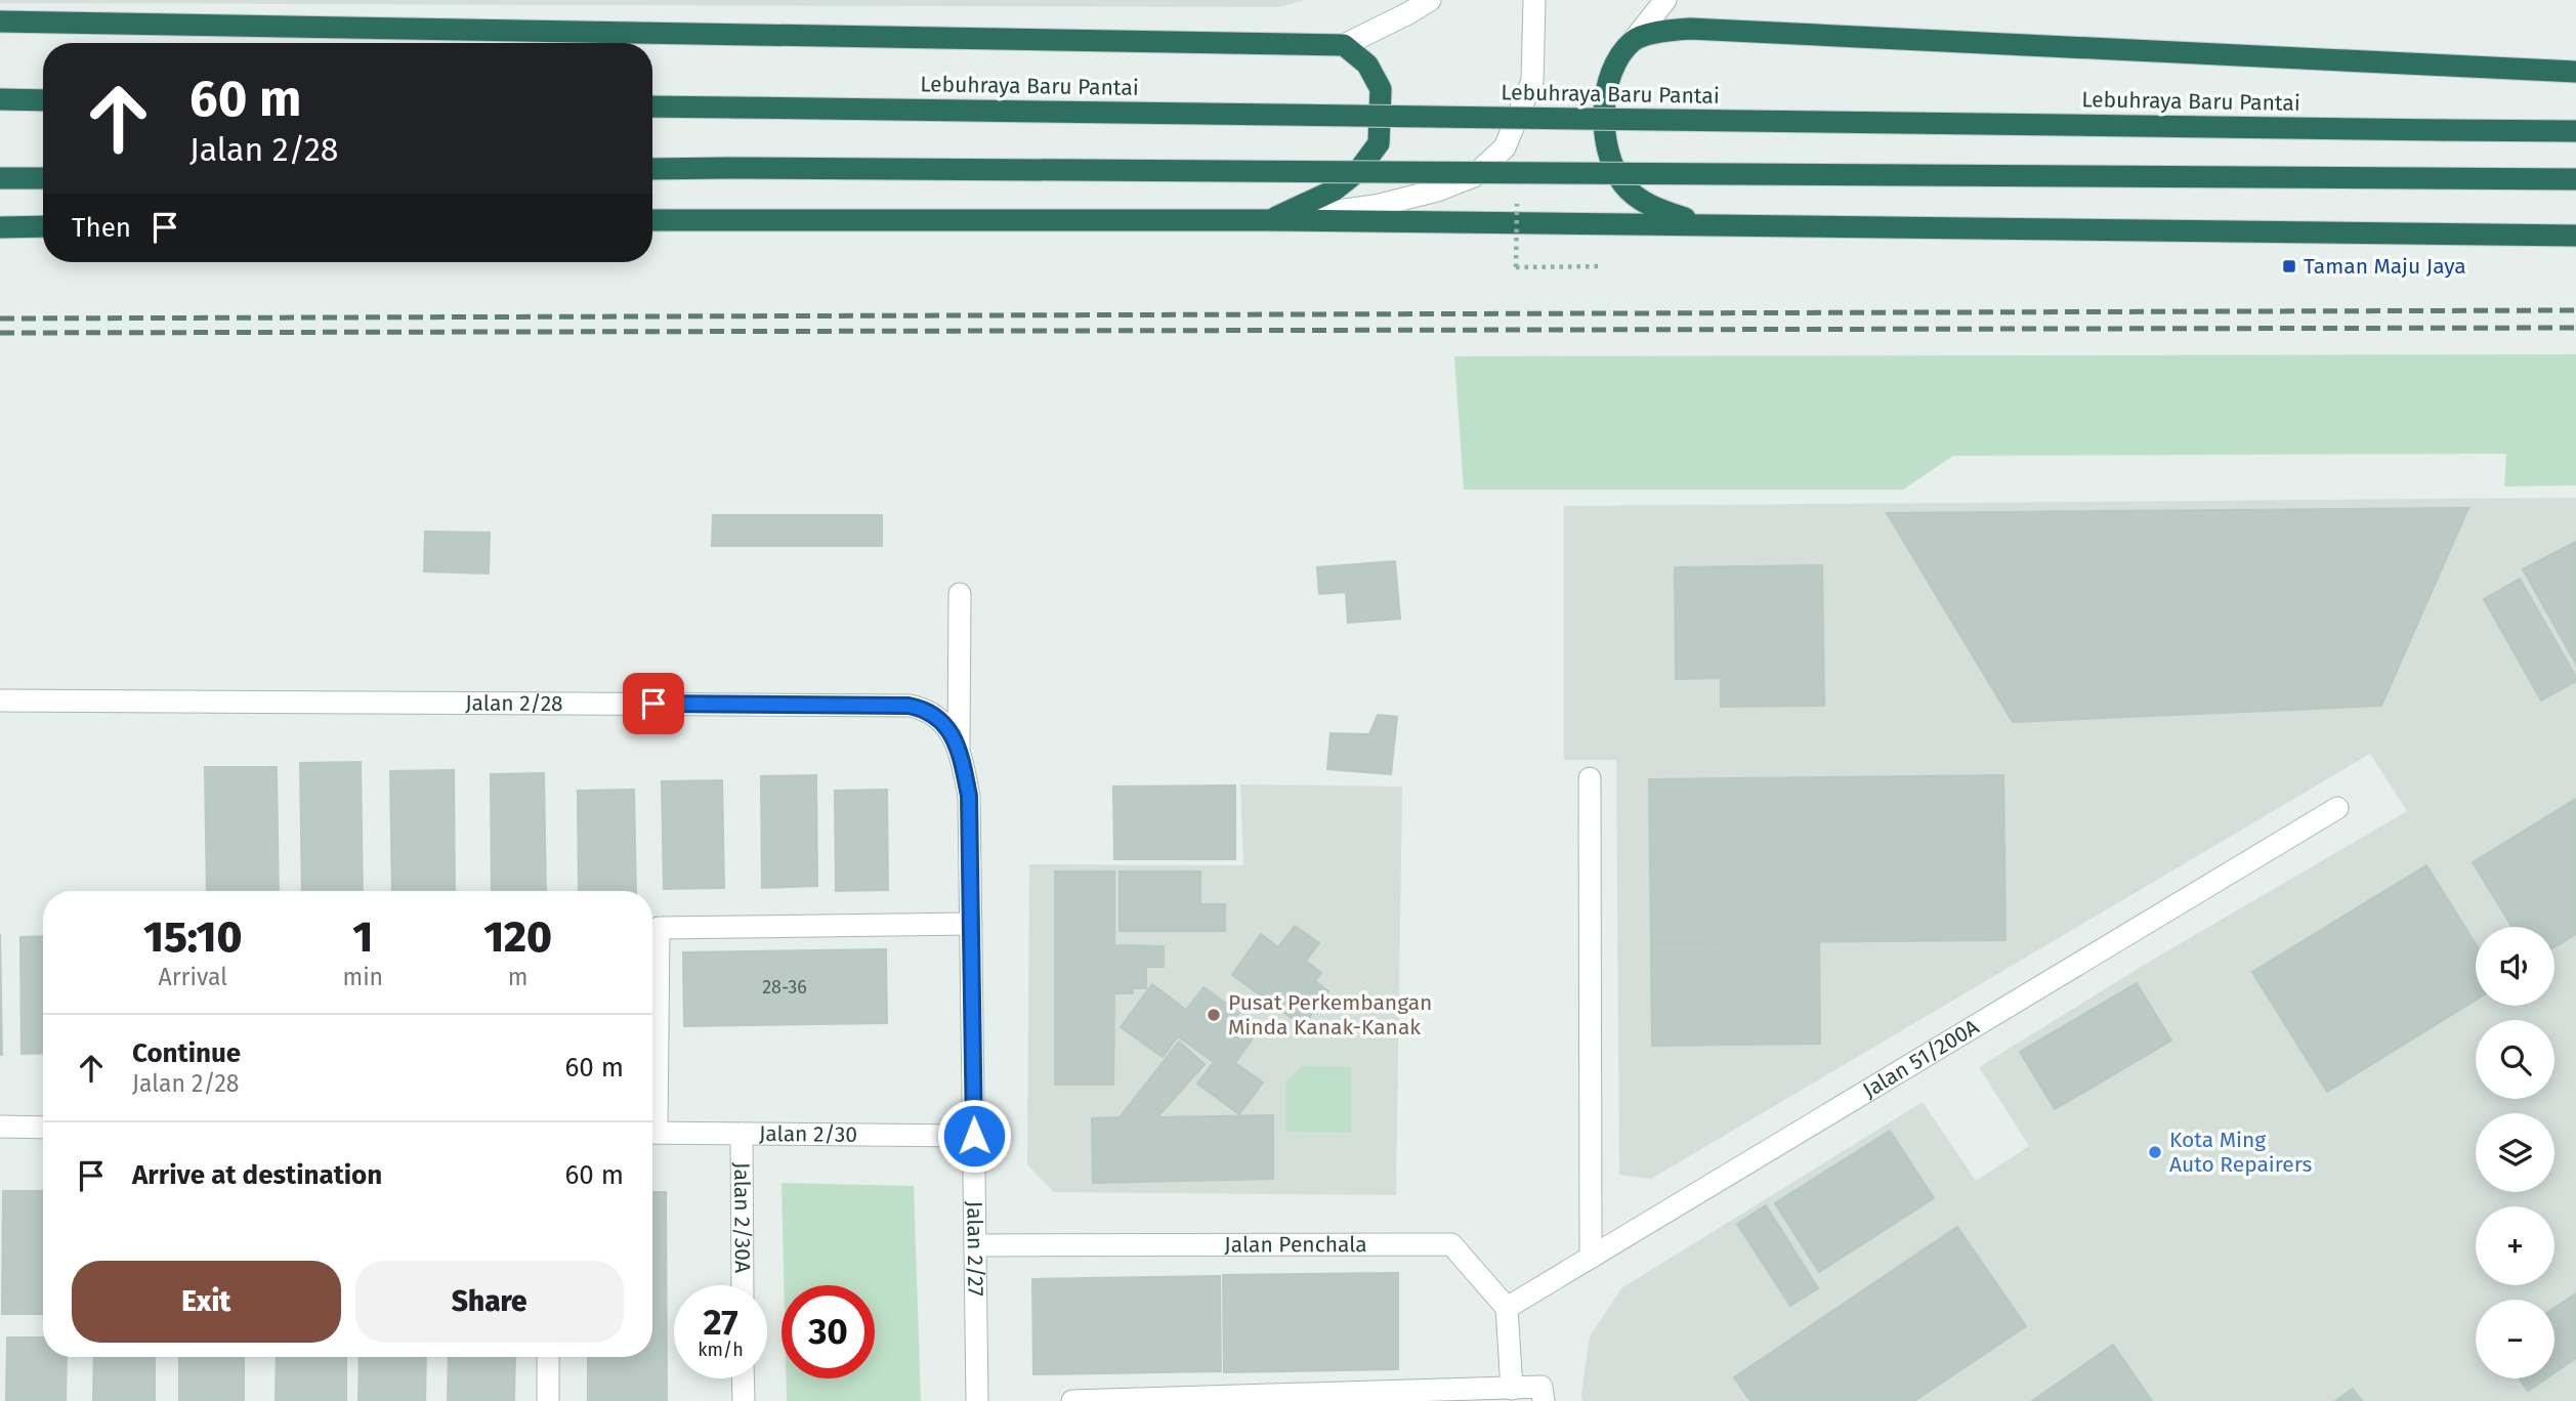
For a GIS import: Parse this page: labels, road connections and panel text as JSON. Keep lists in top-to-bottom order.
{
  "streets": {
    "highway": ["Lebuhraya Baru Pantai"],
    "street": [
      "Jalan 2/28",
      "Jalan 51/200A",
      "Jalan 2/30",
      "Jalan 2/30A",
      "Jalan Penchala",
      "Jalan 2/27"
    ]
  },
  "crossings": [
    ["Jalan 2/28", "Jalan 2/27"],
    ["Jalan 51/200A", "Jalan Penchala"],
    ["Jalan 2/30", "Jalan 2/30A"],
    ["Jalan 2/30", "Jalan 2/27"],
    ["Jalan Penchala", "Jalan 2/27"]
  ],
  "places": {
    "transit": ["Taman Maju Jaya"],
    "other": ["Pusat Perkembangan Minda Kanak-Kanak", "Kota Ming Auto Repairers"]
  },
  "house_numbers": ["28-36"],
  "page": {
    "turn": ["60 m", "Jalan 2/28"],
    "then": "Then",
    "eta": [
      "15:10",
      "Arrival",
      "1",
      "min",
      "120",
      "m"
    ],
    "map_buttons": ["+", "−"],
    "list": [
      {
        "name": "Continue",
        "note": "Jalan 2/28",
        "value": "60 m"
      },
      {
        "name": "Arrive at destination",
        "value": "60 m"
      }
    ],
    "buttons": ["Exit", "Share"],
    "speed": "27 km/h",
    "limit": "30"
  }
}
